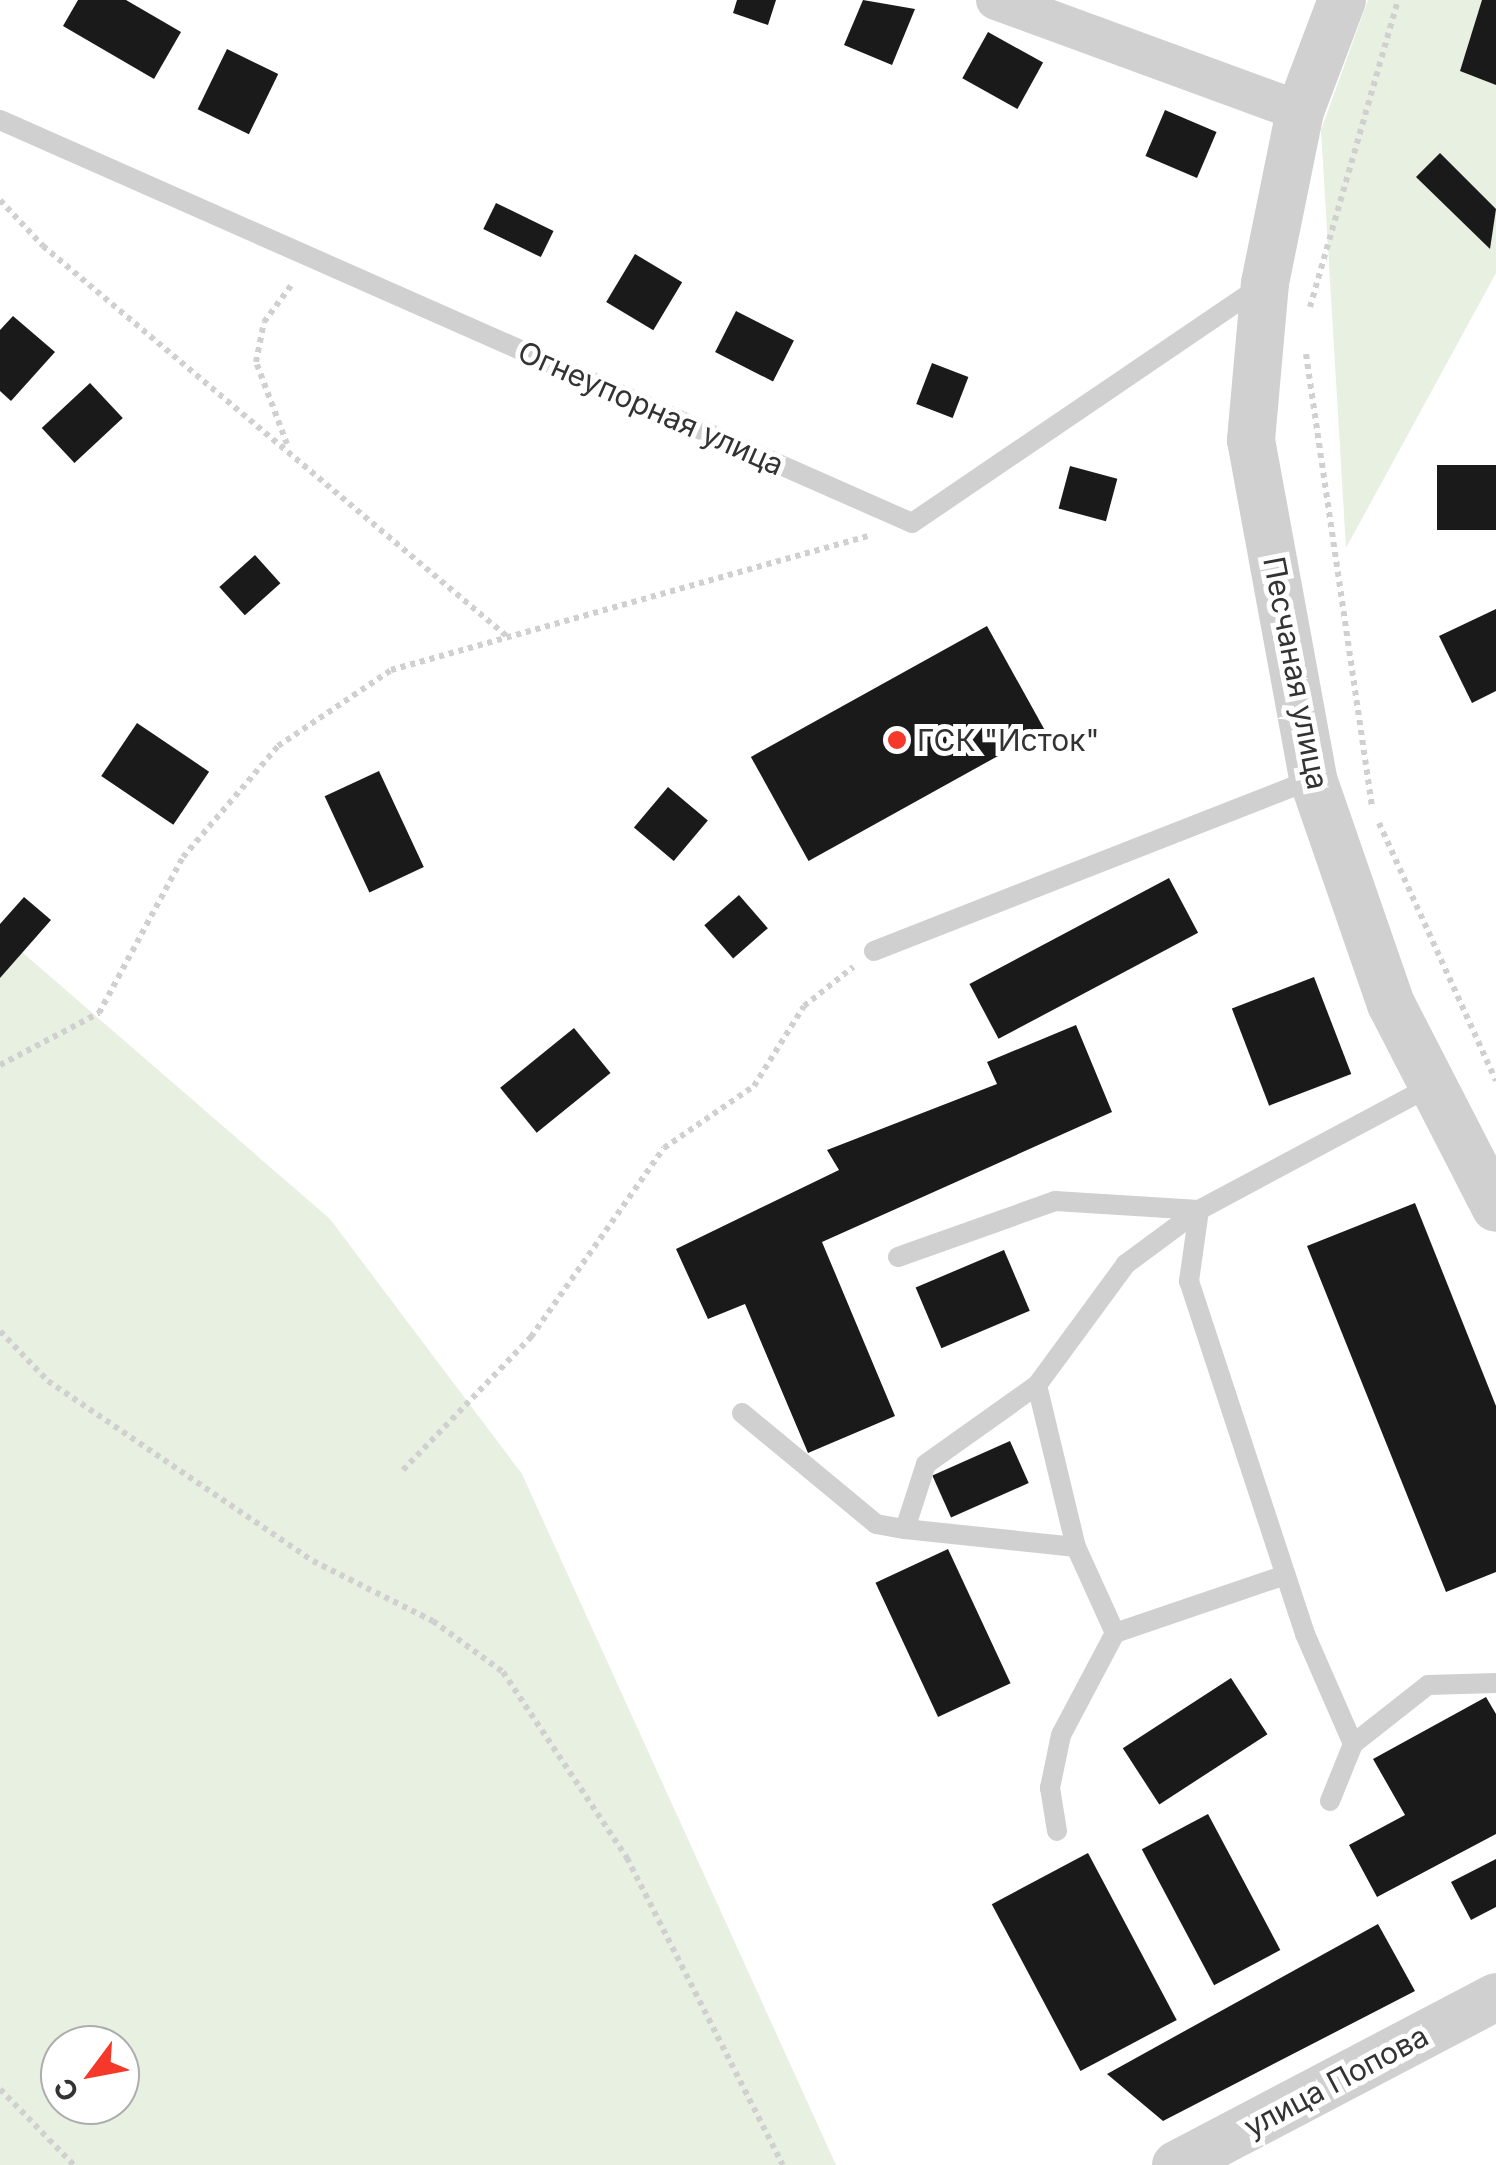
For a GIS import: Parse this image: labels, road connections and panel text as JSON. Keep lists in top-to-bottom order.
{
  "streets": {
    "street": ["Песчаная улица", "улица Попова"],
    "lane": ["Огнеупорная улица"]
  },
  "places": ["ГСК \"Исток\""],
  "north": "bottom left"
}
